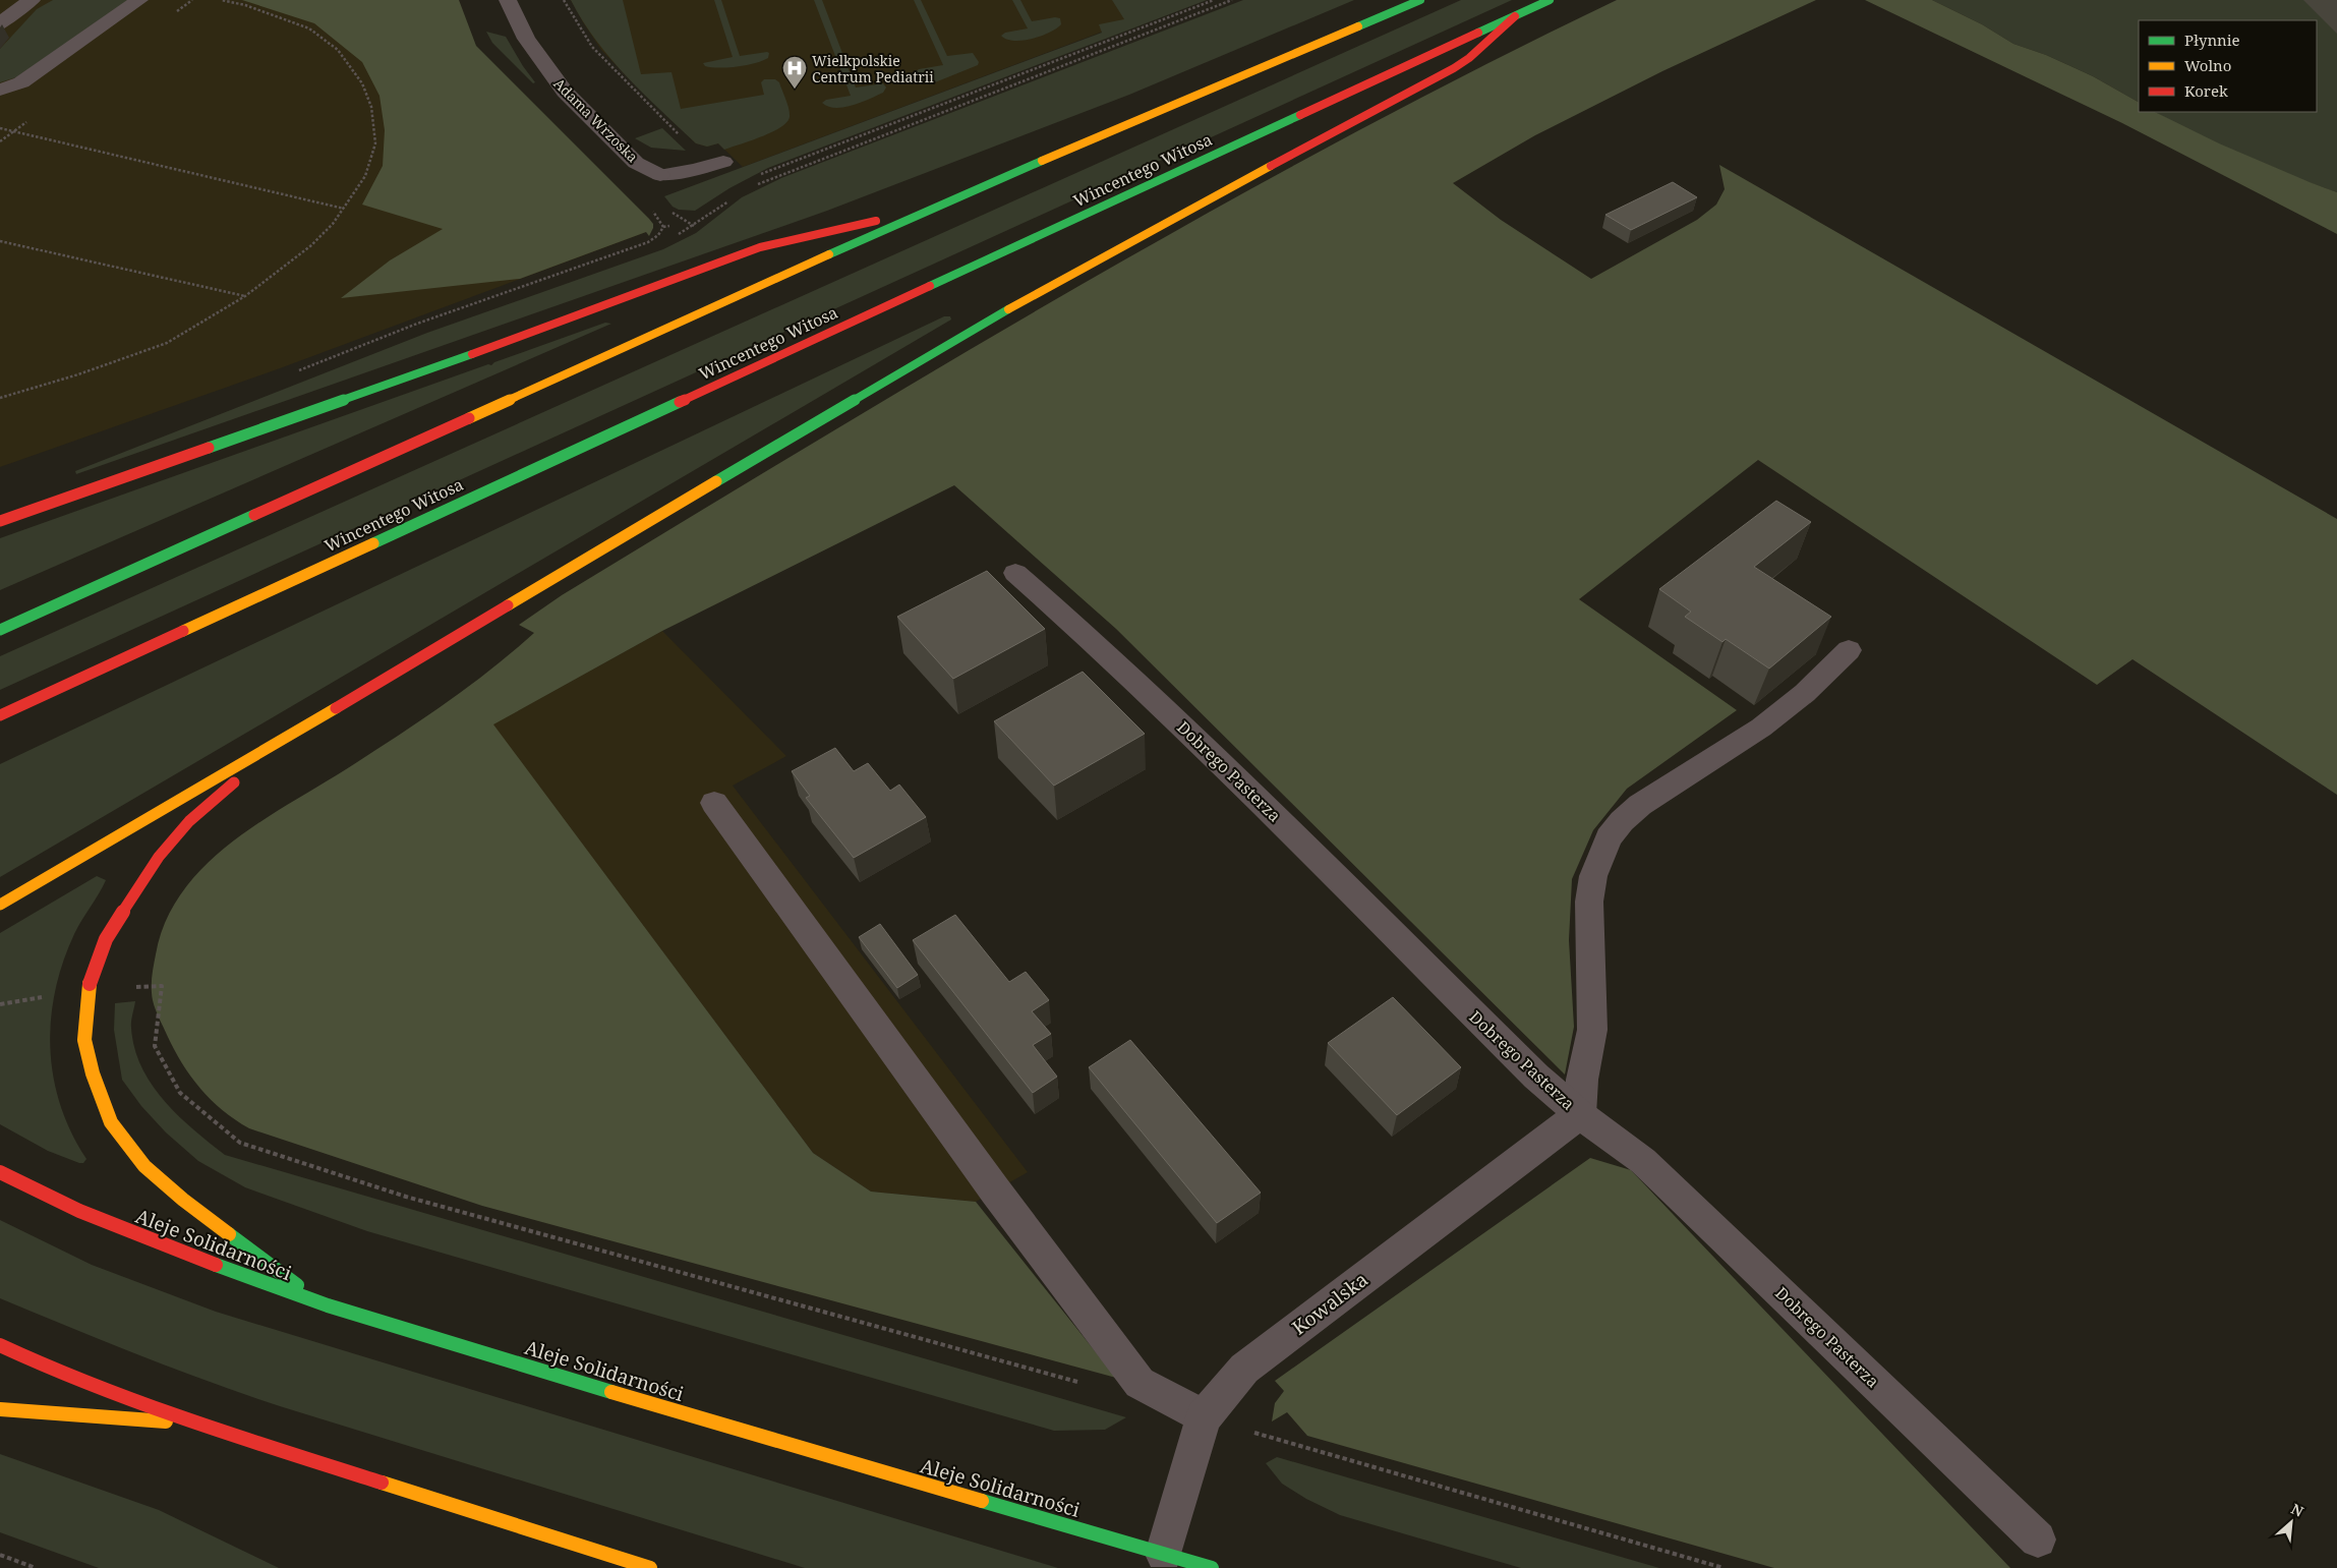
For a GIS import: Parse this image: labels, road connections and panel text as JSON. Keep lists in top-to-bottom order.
{
  "streets": {
    "main road": ["Wincentego Witosa", "Aleje Solidarności"],
    "street": ["Adama Wrzoska", "Dobrego Pasterza", "Kowalska"]
  },
  "crossings": [
    ["Dobrego Pasterza", "Kowalska"],
    ["Aleje Solidarności", "Kowalska"]
  ],
  "places": {
    "hospital": ["Wielkpolskie Centrum Pediatrii"]
  },
  "legend": ["Płynnie", "Wolno", "Korek"],
  "north": "top right"
}
